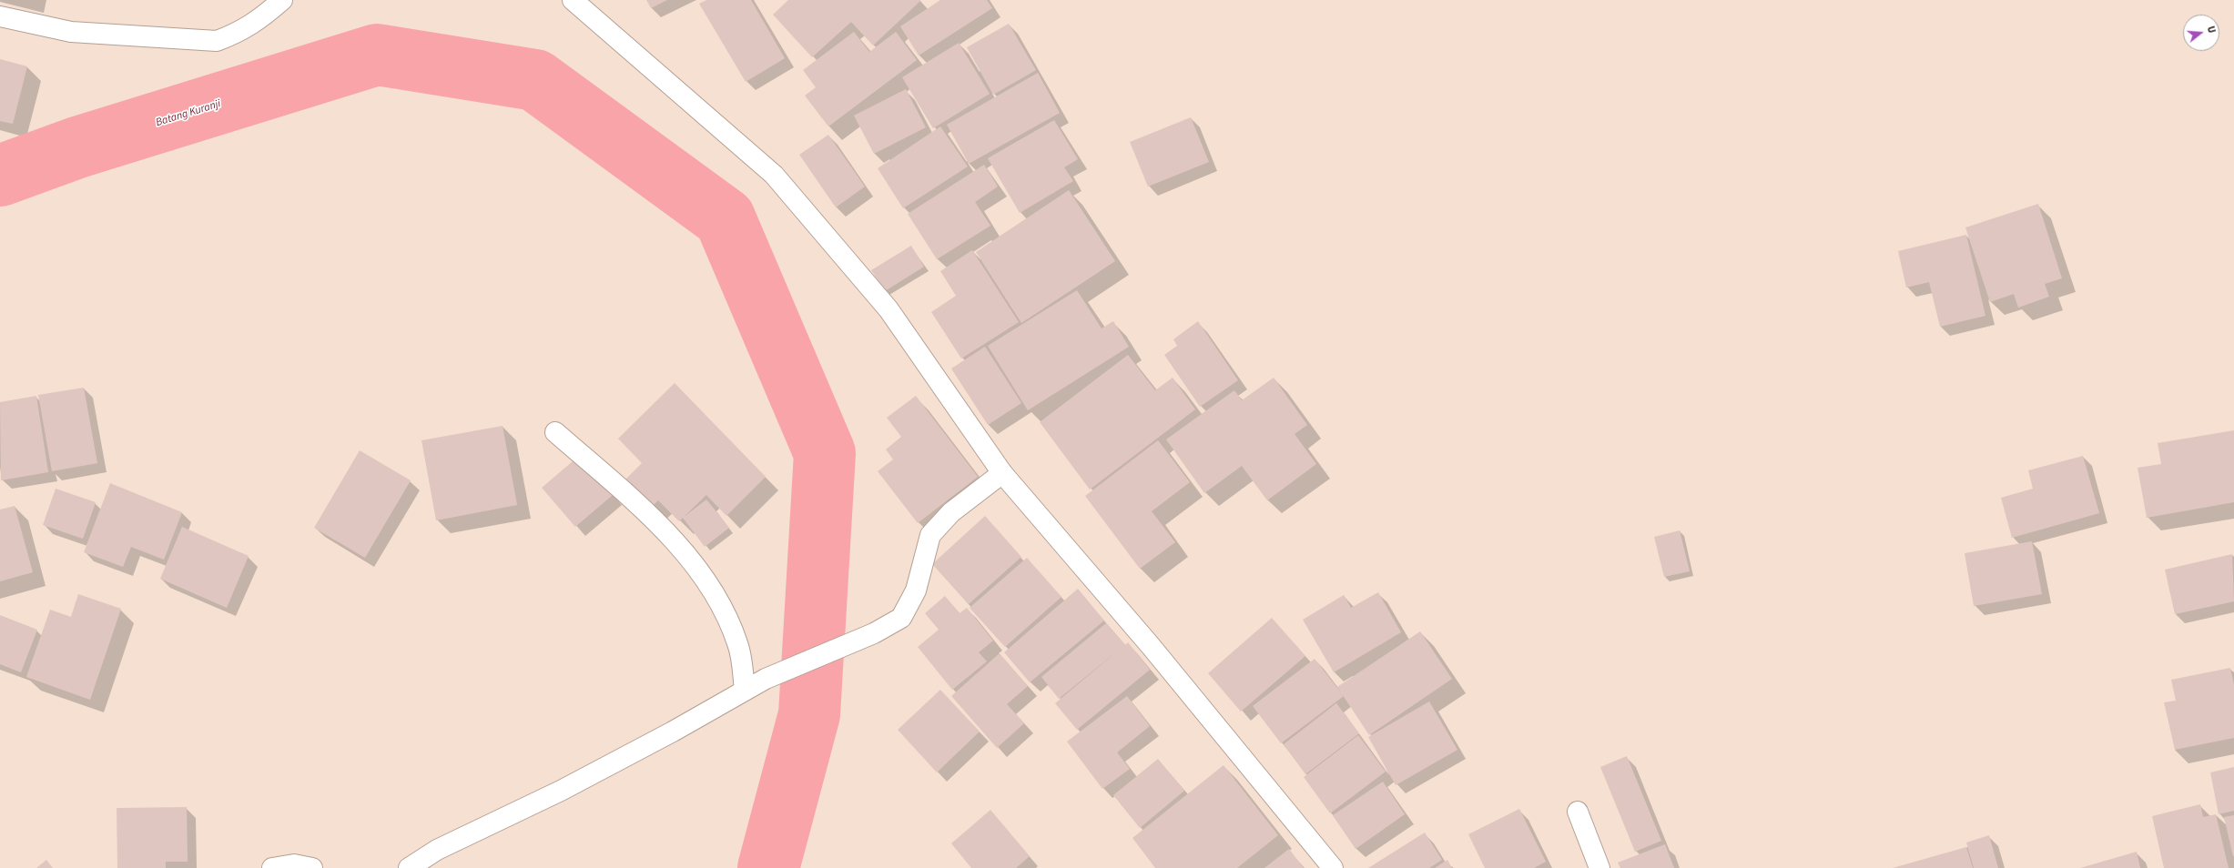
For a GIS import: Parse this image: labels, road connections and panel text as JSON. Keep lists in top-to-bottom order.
{
  "water": ["Batang Kuranji"],
  "north": "right"
}
